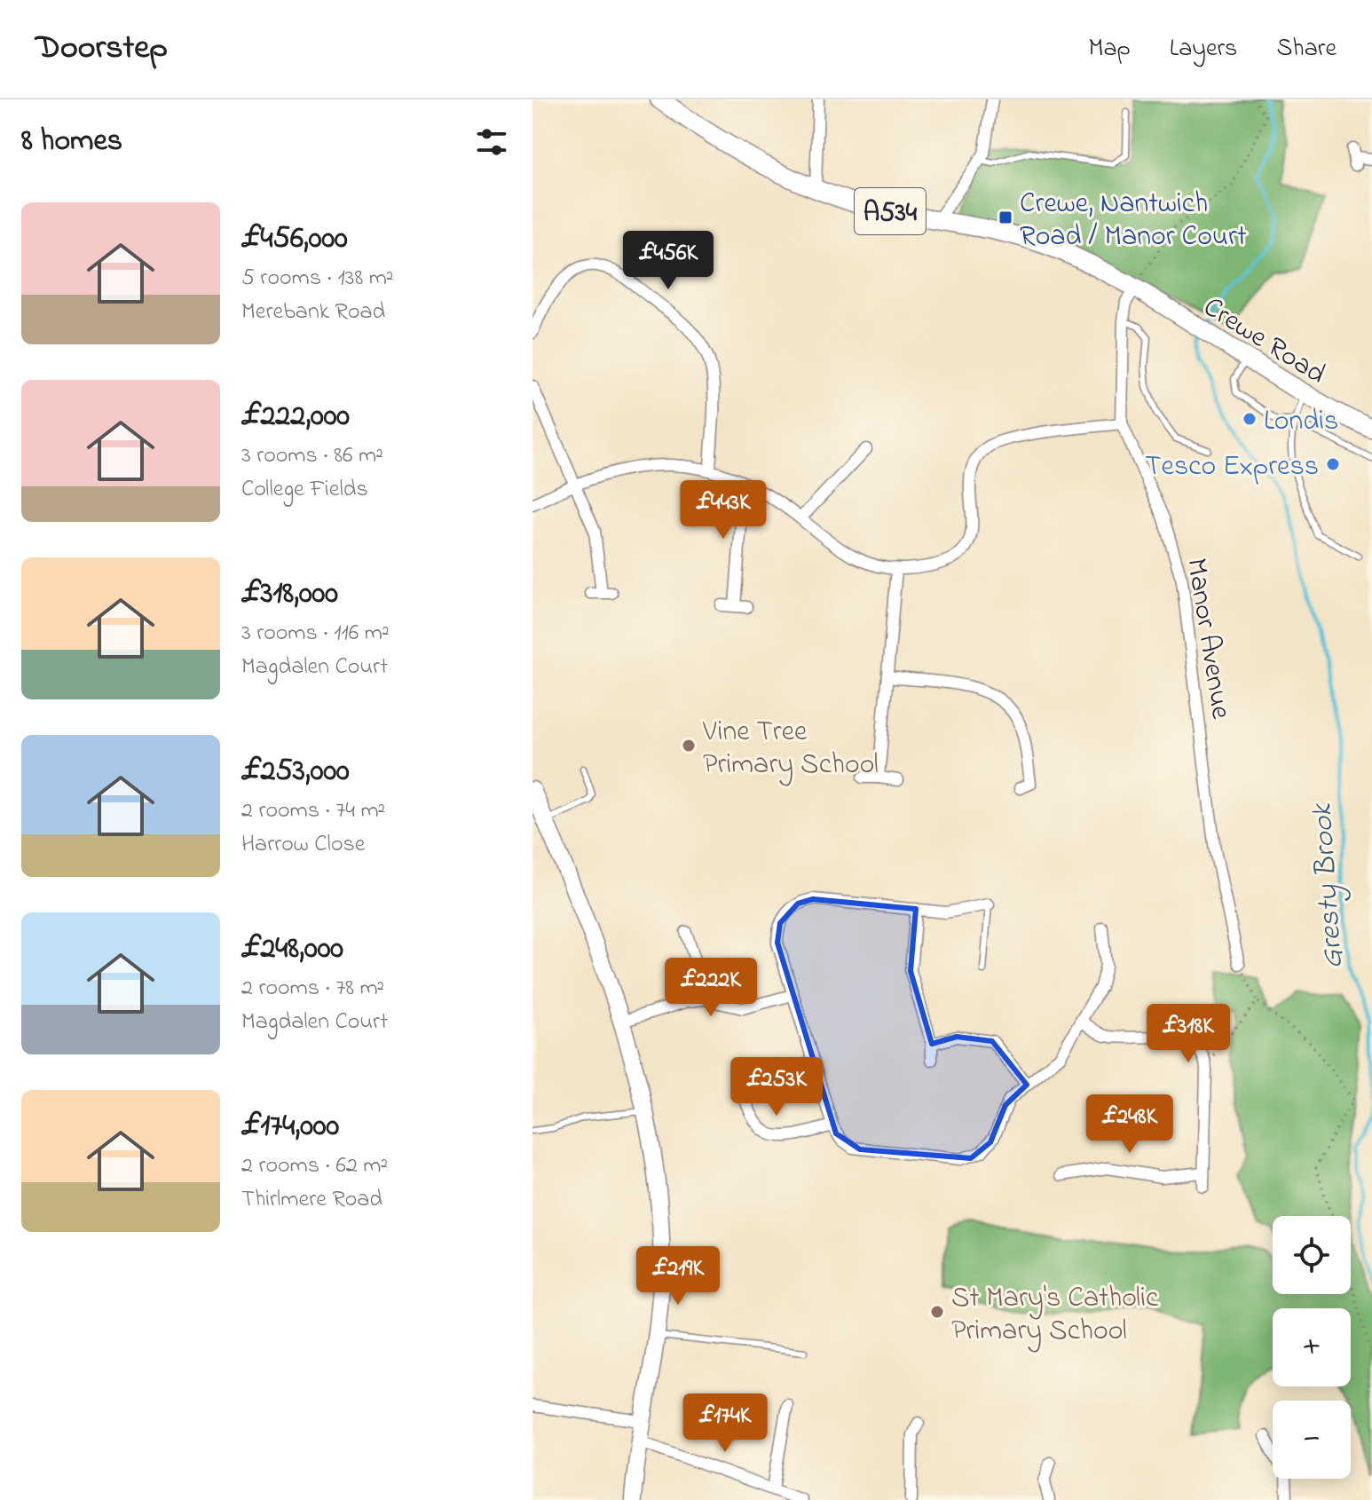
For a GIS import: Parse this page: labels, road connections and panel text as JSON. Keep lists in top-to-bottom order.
{
  "streets": {
    "main road": ["A534", "Crewe Road"],
    "street": ["Manor Avenue"]
  },
  "crossings": [
    ["A534", "Crewe Road"],
    ["A534", "Manor Avenue"],
    ["Crewe Road", "Manor Avenue"]
  ],
  "water": ["Gresty Brook"],
  "places": {
    "transit": ["Crewe, Nantwich Road / Manor Court"],
    "other": [
      "Londis",
      "Tesco Express",
      "Vine Tree Primary School",
      "St Mary's Catholic Primary School"
    ]
  },
  "page": {
    "header": "Doorstep",
    "nav": ["Map", "Layers", "Share"],
    "heading": "8 homes",
    "list": [
      {
        "name": "£456,000",
        "note": "5 rooms · 138 m² · Merebank Road"
      },
      {
        "name": "£222,000",
        "note": "3 rooms · 86 m² · College Fields"
      },
      {
        "name": "£318,000",
        "note": "3 rooms · 116 m² · Magdalen Court"
      },
      {
        "name": "£253,000",
        "note": "2 rooms · 74 m² · Harrow Close"
      },
      {
        "name": "£248,000",
        "note": "2 rooms · 78 m² · Magdalen Court"
      },
      {
        "name": "£174,000",
        "note": "2 rooms · 62 m² · Thirlmere Road"
      }
    ],
    "price": [
      "£456K",
      "£443K",
      "£222K",
      "£318K",
      "£253K",
      "£248K",
      "£219K",
      "£174K"
    ],
    "map_buttons": ["+", "−"]
  }
}
